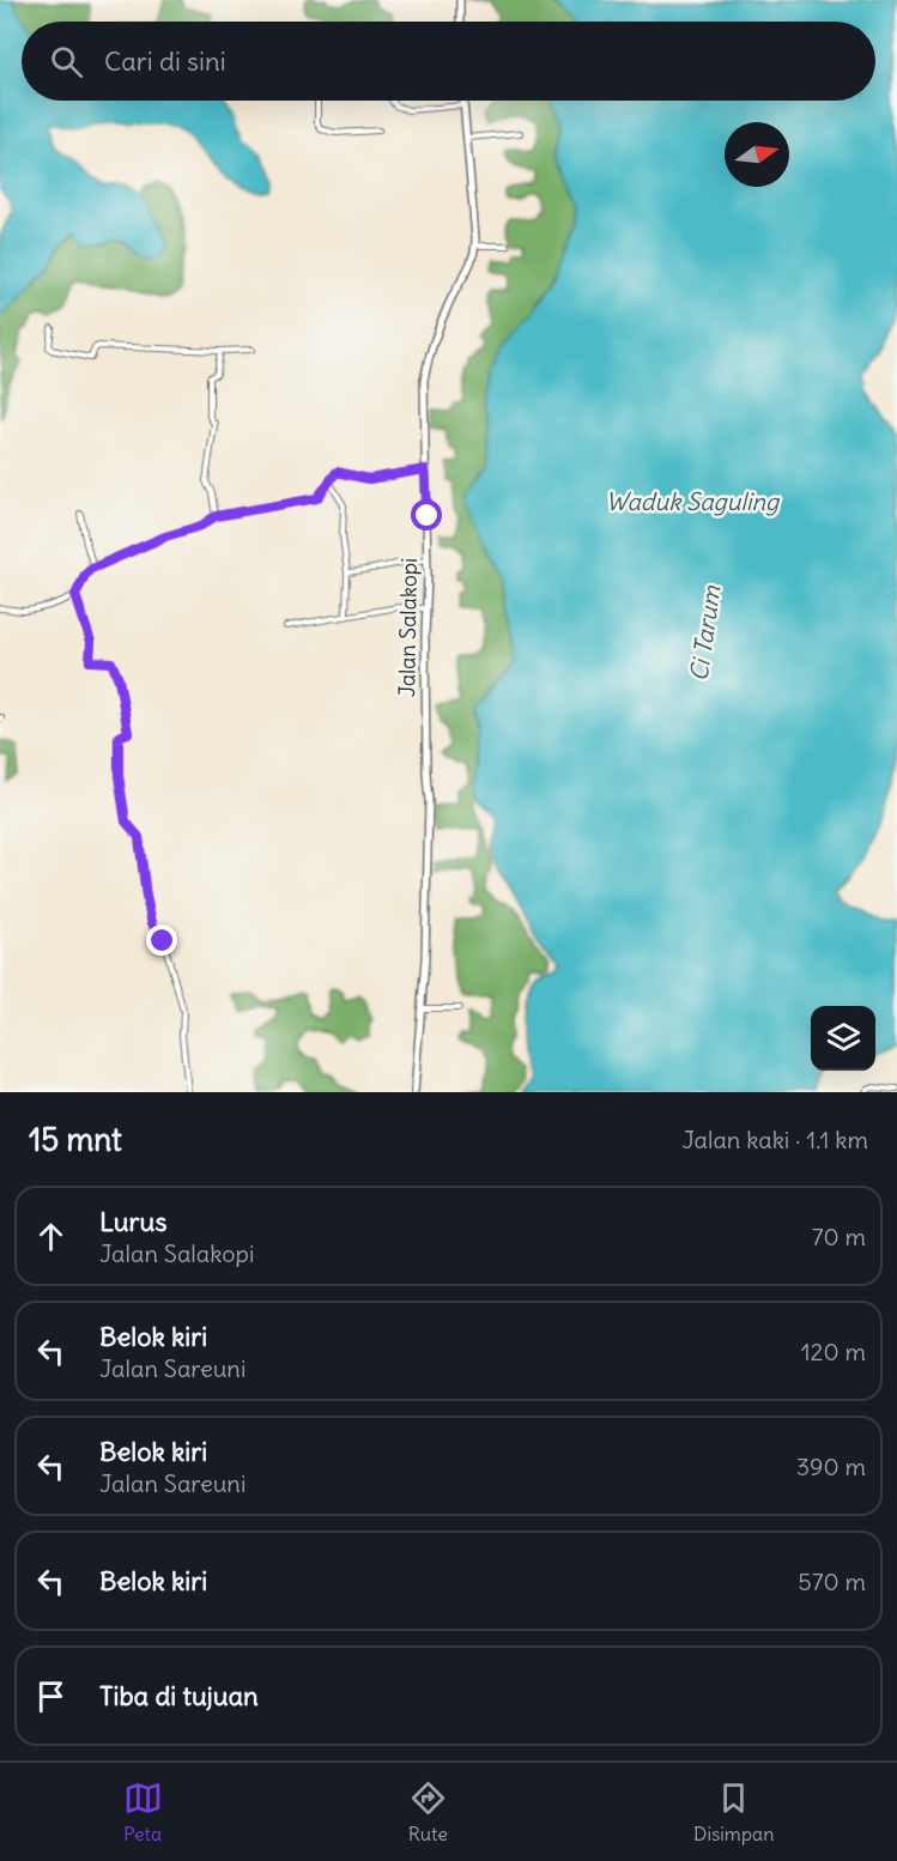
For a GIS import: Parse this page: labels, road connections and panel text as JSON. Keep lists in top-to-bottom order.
{
  "streets": {
    "street": ["Jalan Salakopi"]
  },
  "water": ["Waduk Saguling", "Ci Tarum"],
  "north": "right",
  "page": {
    "search": "Cari di sini",
    "heading": ["15 mnt", "Jalan kaki · 1.1 km"],
    "list": [
      ["Lurus", "Jalan Salakopi", "70 m"],
      ["Belok kiri", "Jalan Sareuni", "120 m"],
      ["Belok kiri", "Jalan Sareuni", "390 m"],
      ["Belok kiri", "570 m"],
      "Tiba di tujuan"
    ],
    "nav": ["Peta", "Rute", "Disimpan"]
  }
}
